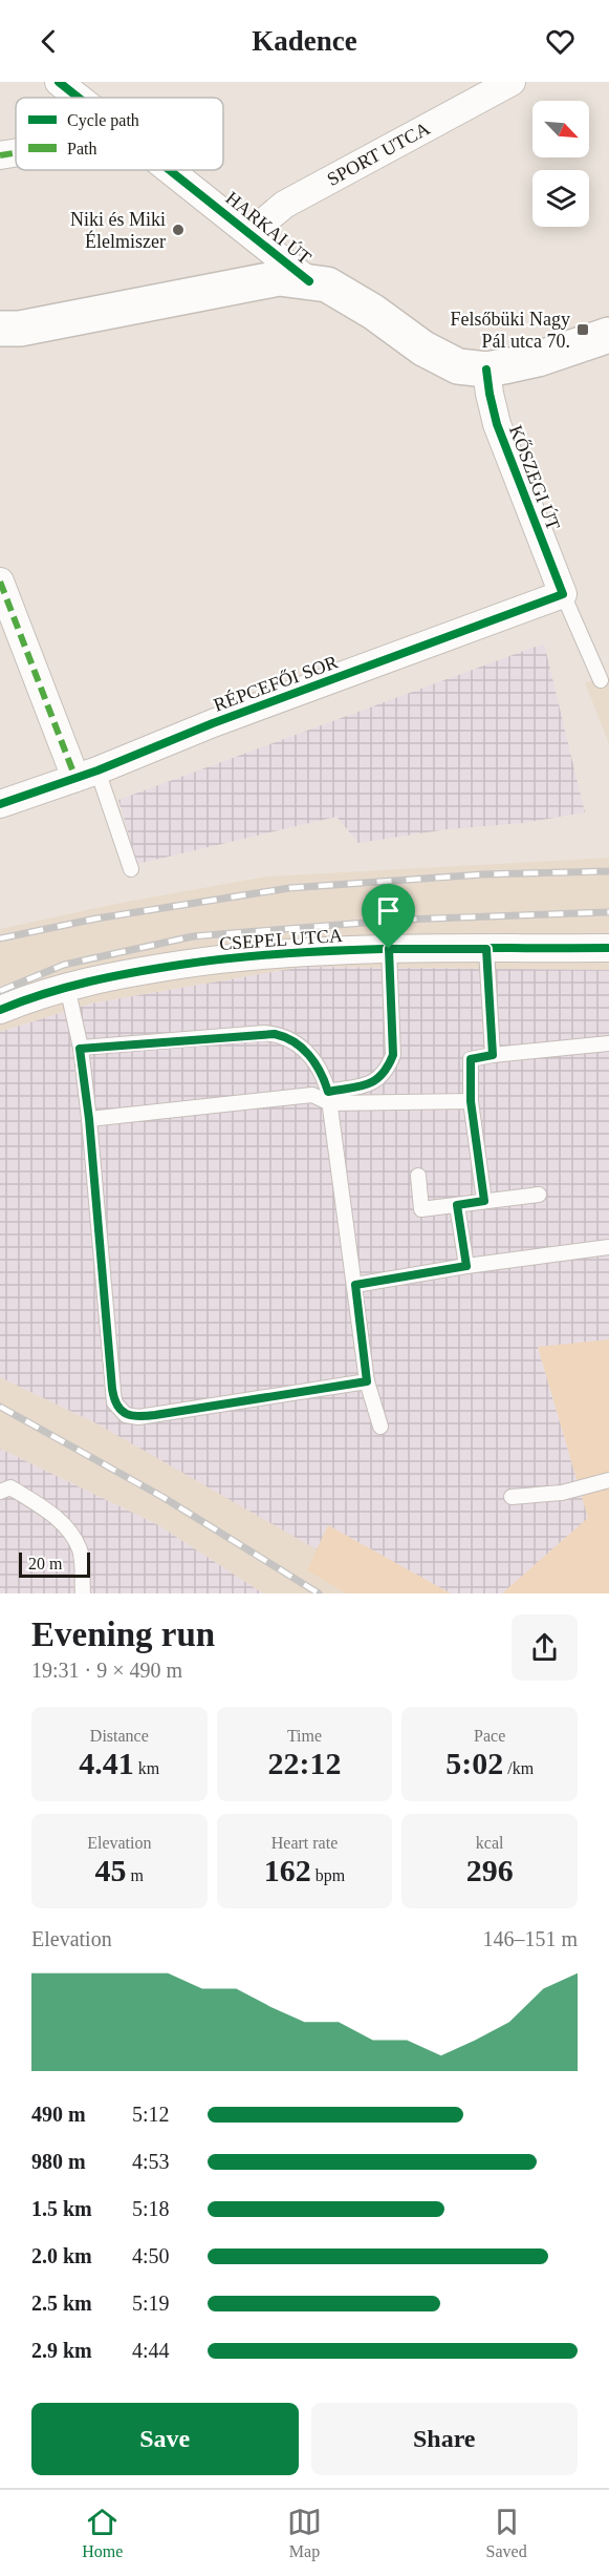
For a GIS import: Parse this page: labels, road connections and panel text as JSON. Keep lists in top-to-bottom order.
{
  "streets": {
    "street": [
      "SPORT UTCA",
      "HARKAI ÚT",
      "KŐSZEGI ÚT",
      "RÉPCEFŐI SOR",
      "CSEPEL UTCA"
    ]
  },
  "crossings": [
    ["SPORT UTCA", "HARKAI ÚT"],
    ["KŐSZEGI ÚT", "RÉPCEFŐI SOR"]
  ],
  "places": {
    "other": ["Niki és Miki Élelmiszer"],
    "transit": ["Felsőbüki Nagy Pál utca 70."]
  },
  "legend": ["Cycle path", "Path"],
  "scale_bar": "20 m",
  "north": "bottom right",
  "page": {
    "header": "Kadence",
    "scale": "20 m",
    "heading": ["Evening run", "19:31 · 9 × 490 m"],
    "stats": [
      ["Distance", "4.41 km"],
      ["Time", "22:12"],
      ["Pace", "5:02 /km"],
      ["Elevation", "45 m"],
      ["Heart rate", "162 bpm"],
      ["kcal", "296"]
    ],
    "chart": ["Elevation", "146–151 m"],
    "list": [
      {
        "name": "490 m",
        "note": "5:12"
      },
      {
        "name": "980 m",
        "note": "4:53"
      },
      {
        "name": "1.5 km",
        "note": "5:18"
      },
      {
        "name": "2.0 km",
        "note": "4:50"
      },
      {
        "name": "2.5 km",
        "note": "5:19"
      },
      {
        "name": "2.9 km",
        "note": "4:44"
      }
    ],
    "buttons": ["Save", "Share"],
    "tabs": ["Home", "Map", "Saved"]
  }
}
